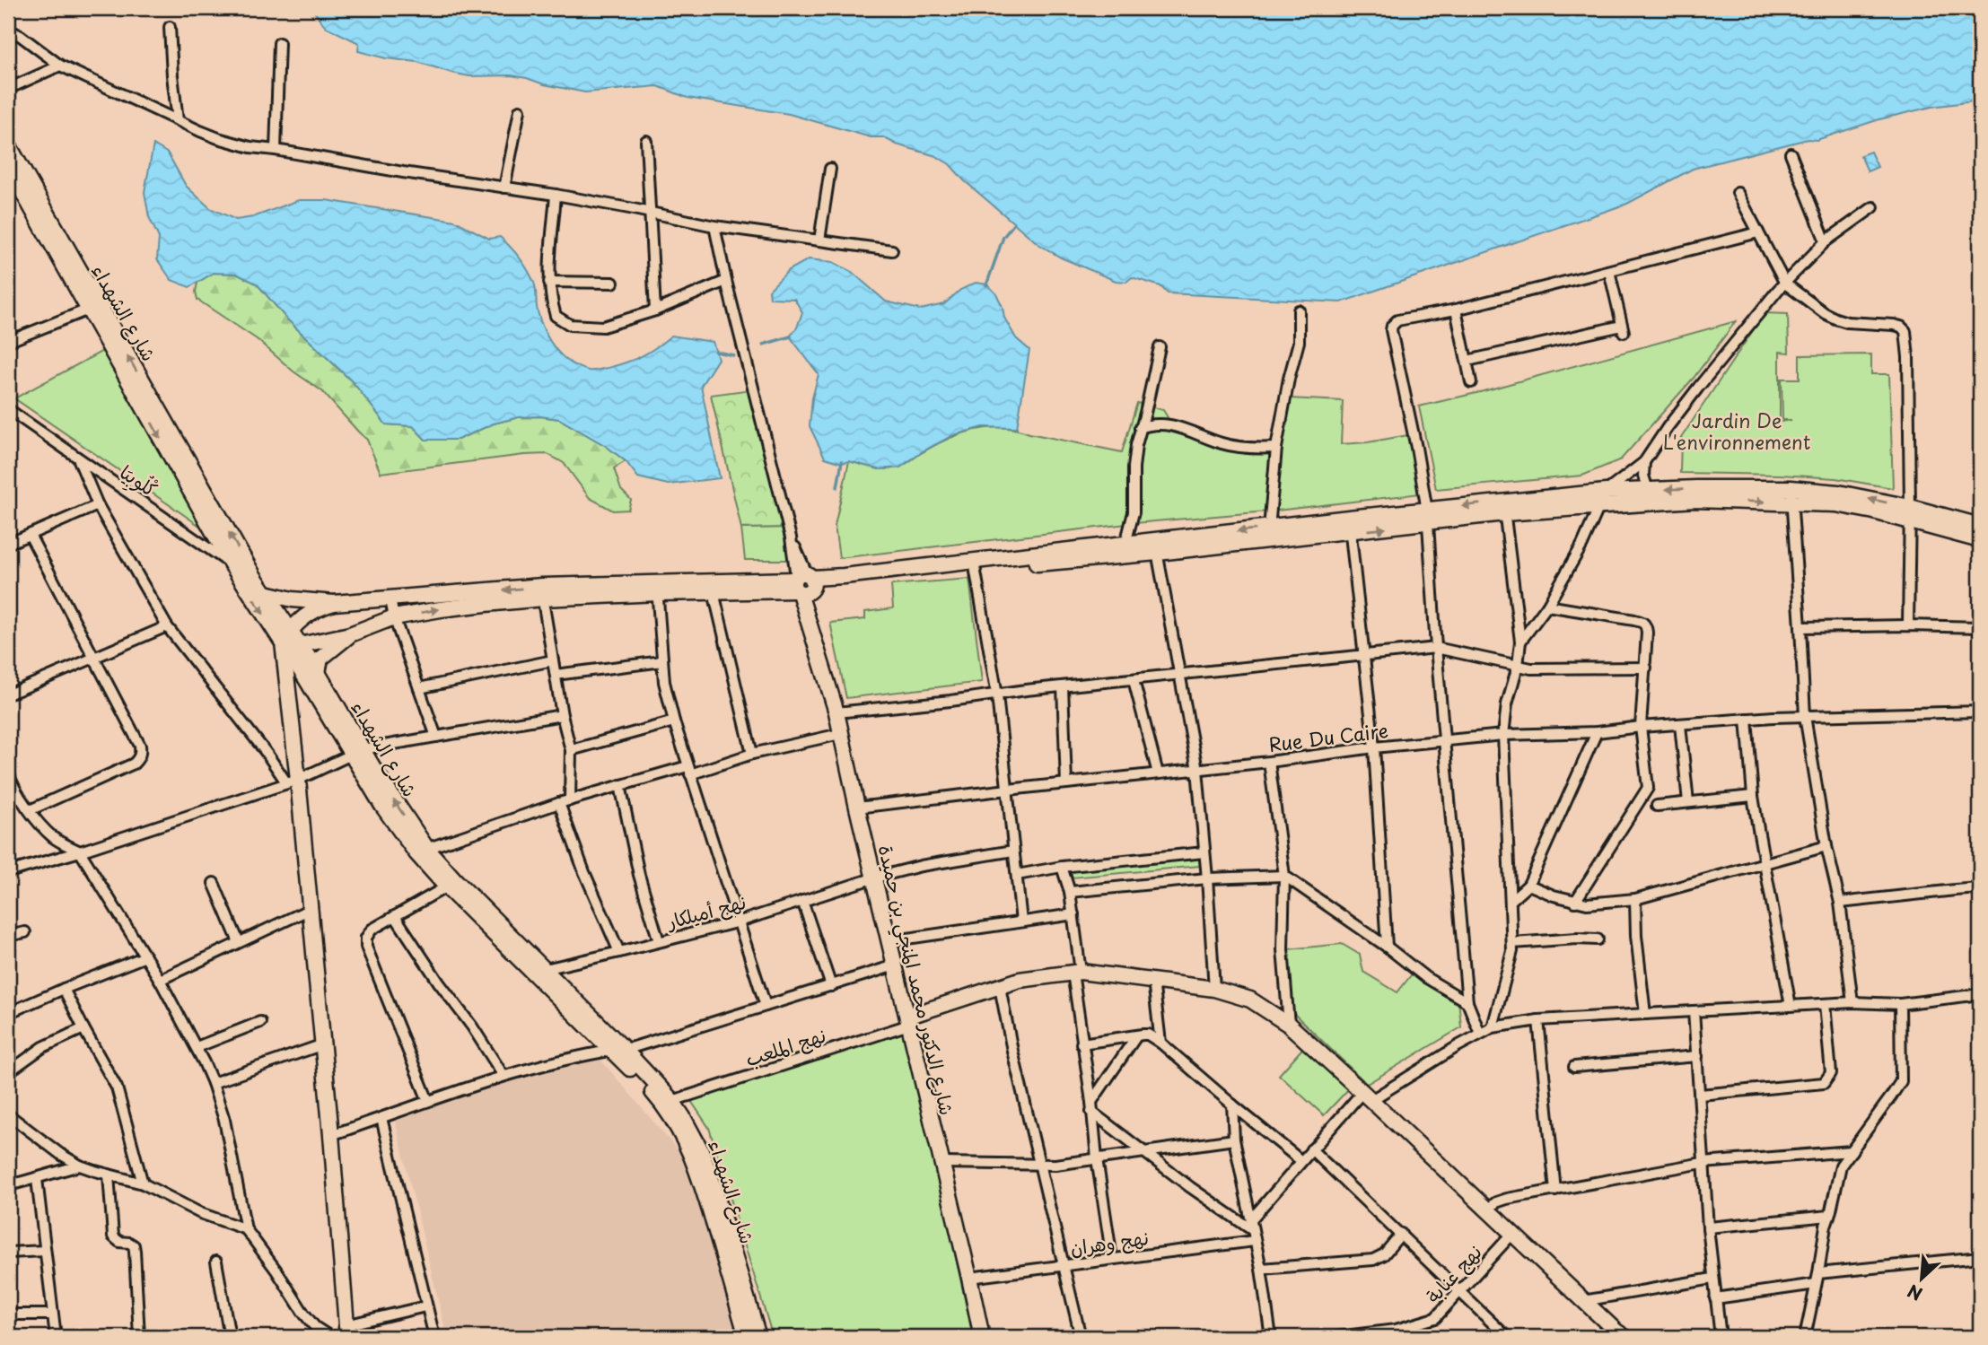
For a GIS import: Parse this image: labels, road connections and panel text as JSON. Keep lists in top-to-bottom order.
{
  "streets": {
    "street": [
      "شارع الشهداء",
      "كْلُوبِيَا",
      "Rue Du Caire",
      "نهج أميلكار",
      "شارع الدكتور محمد المنجي بن حميدة",
      "نهج الملعب",
      "نهج وهران",
      "نهج عنابة"
    ]
  },
  "crossings": [
    ["شارع الشهداء", "كْلُوبِيَا"],
    ["شارع الشهداء", "نهج أميلكار"],
    ["شارع الشهداء", "نهج الملعب"],
    ["Rue Du Caire", "شارع الدكتور محمد المنجي بن حميدة"],
    ["نهج أميلكار", "شارع الدكتور محمد المنجي بن حميدة"],
    ["شارع الدكتور محمد المنجي بن حميدة", "نهج الملعب"],
    ["شارع الدكتور محمد المنجي بن حميدة", "نهج وهران"]
  ],
  "parks": ["Jardin De L'environnement"],
  "north": "bottom left"
}
